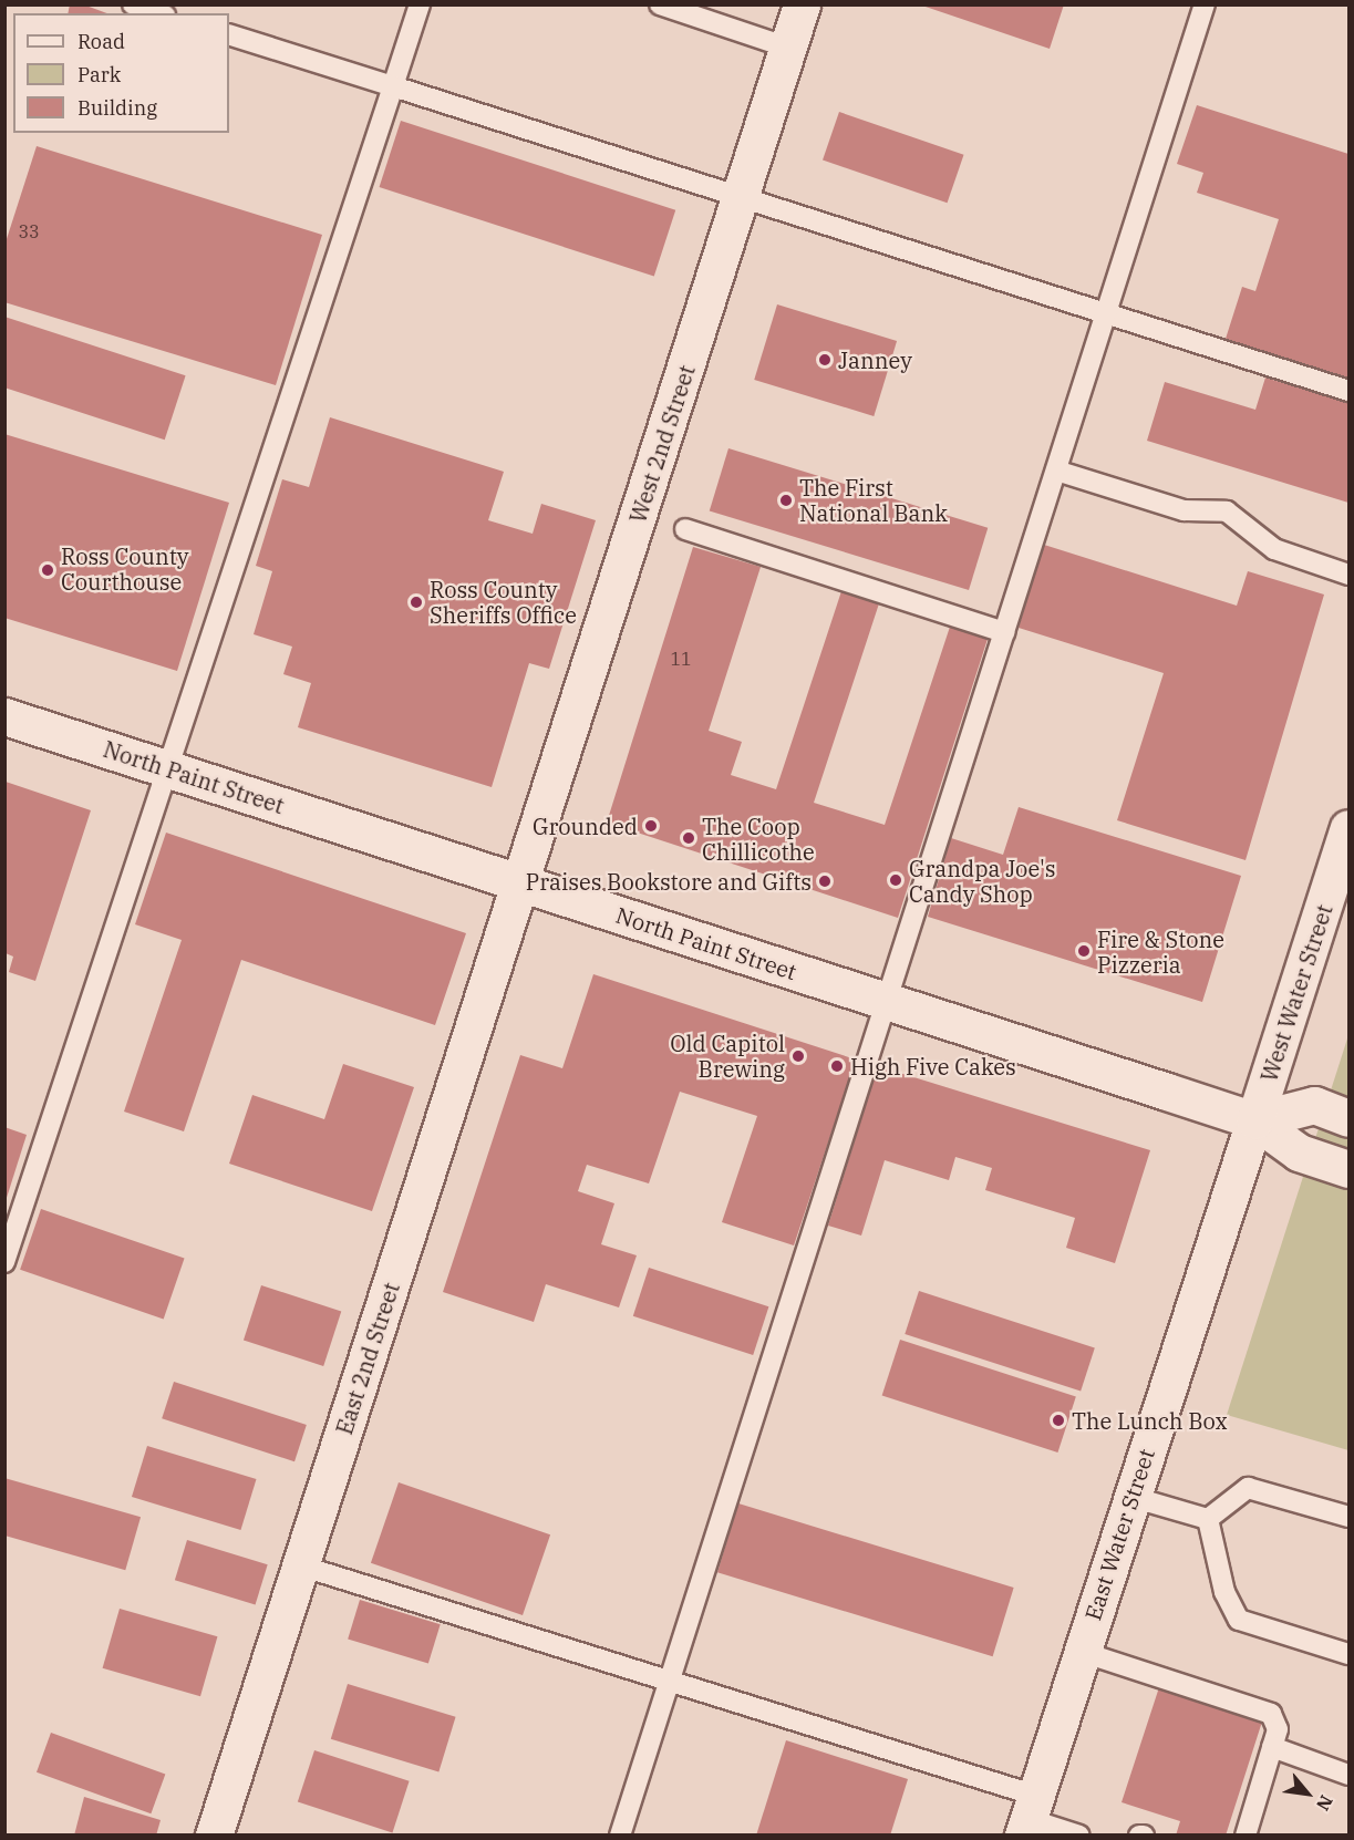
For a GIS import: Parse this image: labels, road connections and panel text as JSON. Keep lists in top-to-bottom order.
{
  "streets": {
    "street": [
      "West 2nd Street",
      "North Paint Street",
      "West Water Street",
      "East 2nd Street",
      "East Water Street"
    ]
  },
  "crossings": [
    ["West 2nd Street", "North Paint Street"],
    ["West 2nd Street", "East 2nd Street"],
    ["North Paint Street", "West Water Street"],
    ["North Paint Street", "East 2nd Street"],
    ["North Paint Street", "East Water Street"],
    ["West Water Street", "East Water Street"]
  ],
  "places": [
    "Janney",
    "The First National Bank",
    "Ross County Courthouse",
    "Ross County Sheriffs Office",
    "Grounded",
    "The Coop Chillicothe",
    "Grandpa Joe's Candy Shop",
    "Praises Bookstore and Gifts",
    "Fire & Stone Pizzeria",
    "Old Capitol Brewing",
    "High Five Cakes",
    "The Lunch Box"
  ],
  "house_numbers": ["33", "11"],
  "legend": ["Road", "Park", "Building"],
  "north": "bottom right"
}
